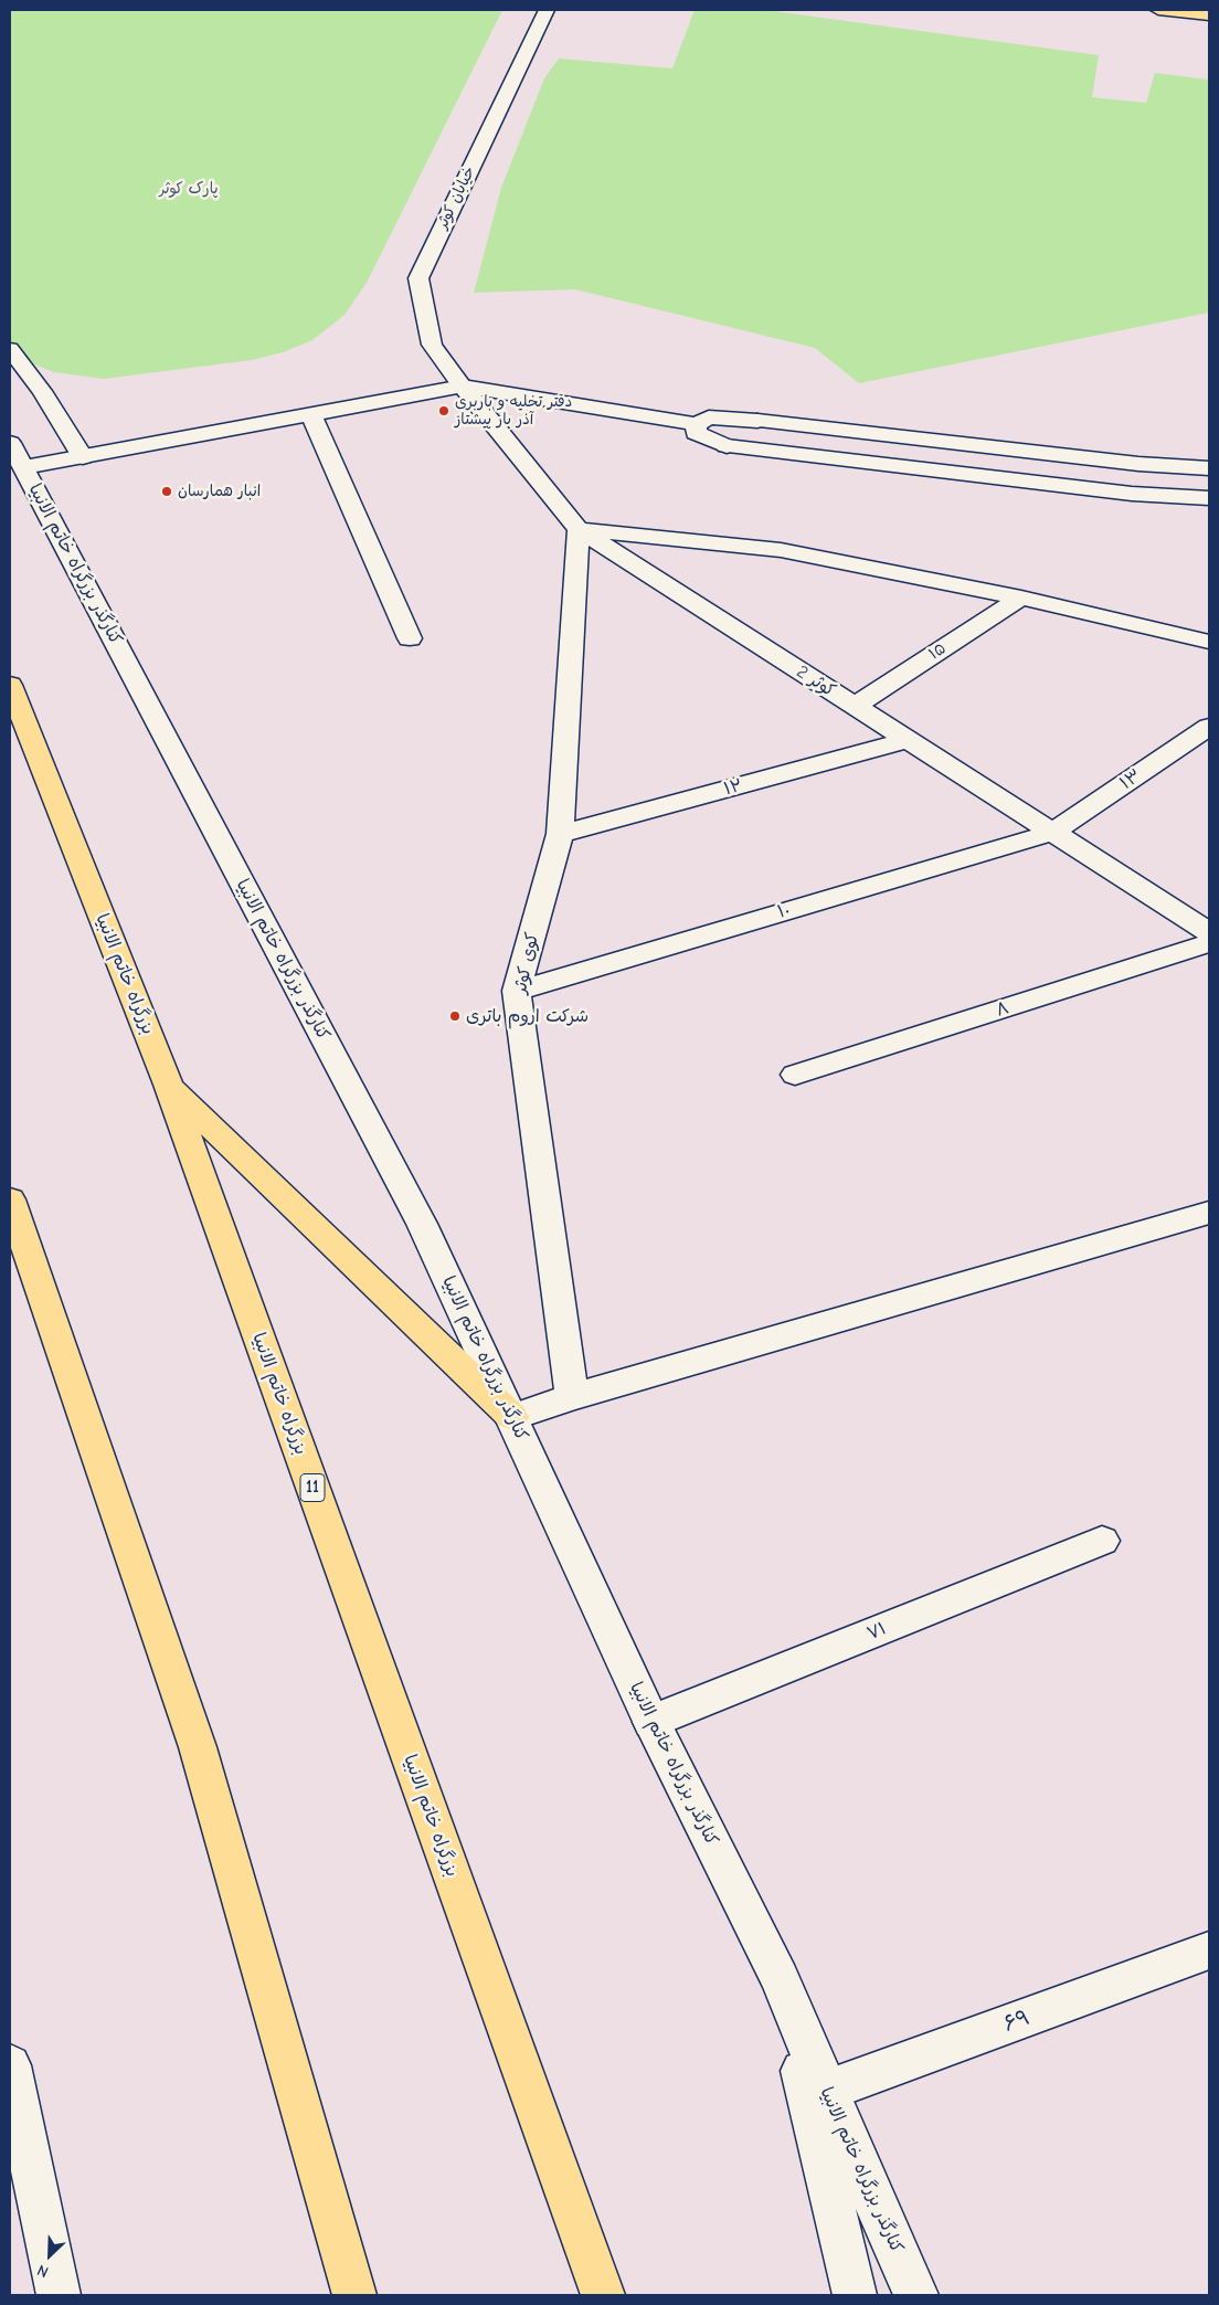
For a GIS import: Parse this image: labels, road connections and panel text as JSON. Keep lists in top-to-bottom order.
{
  "streets": {
    "main road": ["بزرگراه خاتم الانبیا", "11"],
    "street": [
      "خیابان کوثر",
      "کنارگذر بزرگراه خاتم الانبیا",
      "۱۵",
      "کوثر 2",
      "۱۳",
      "۱۲",
      "۱۰",
      "کوی کوثر",
      "۸",
      "۷۱",
      "۶۹"
    ]
  },
  "crossings": [
    ["خیابان کوثر", "کوثر 2"],
    ["کنارگذر بزرگراه خاتم الانبیا", "۷۱"],
    ["کنارگذر بزرگراه خاتم الانبیا", "۶۹"],
    ["۱۵", "کوثر 2"],
    ["کوثر 2", "۱۳"],
    ["کوثر 2", "۱۲"],
    ["کوثر 2", "۱۰"],
    ["کوثر 2", "کوی کوثر"],
    ["۱۳", "۱۰"],
    ["۱۲", "کوی کوثر"],
    ["۱۰", "کوی کوثر"]
  ],
  "parks": ["پارک کوثر"],
  "places": ["دفتر تخلیه و باربری آذر بار پیشتاز", "انبار همارسان", "شرکت اروم باتری"],
  "north": "bottom left"
}
